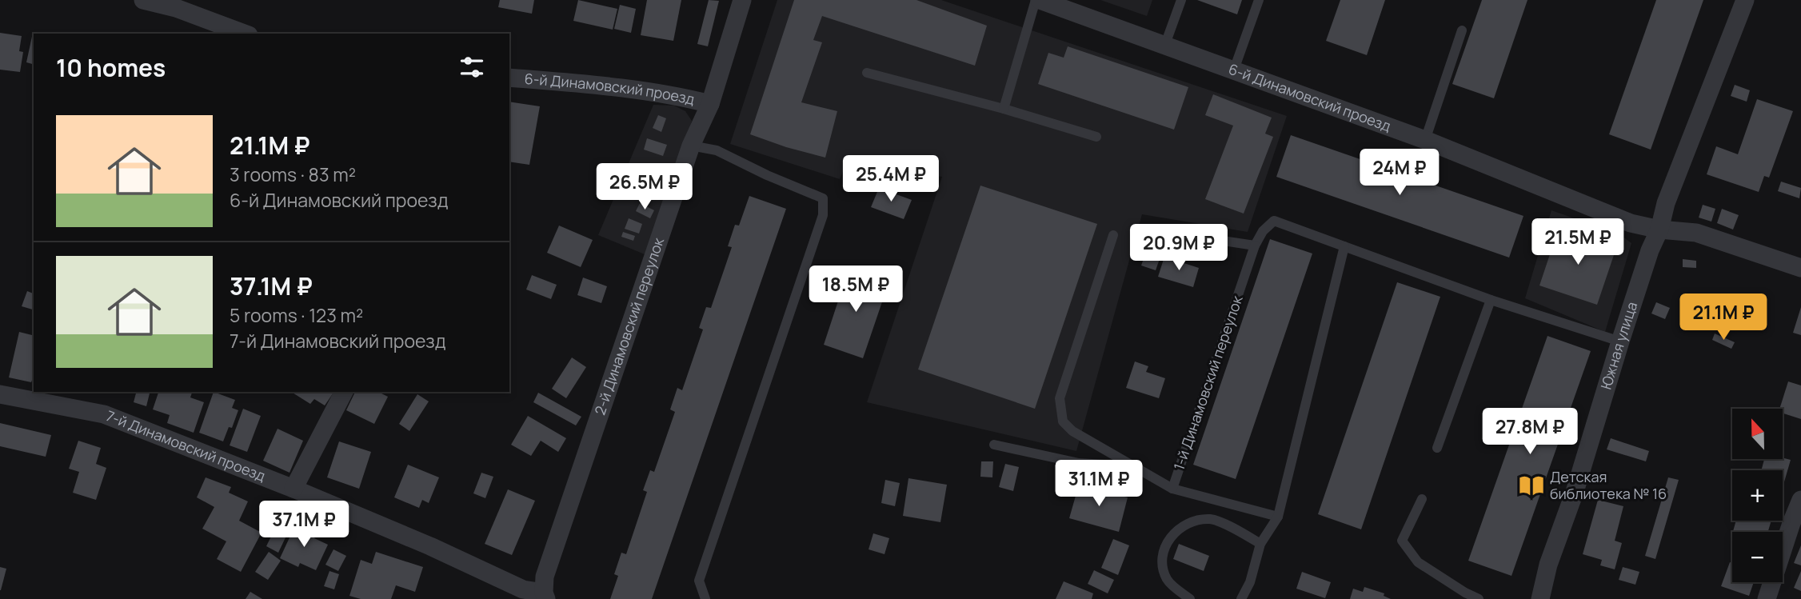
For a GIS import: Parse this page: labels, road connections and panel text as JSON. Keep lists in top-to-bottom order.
{
  "streets": {
    "street": [
      "6-й Динамовский проезд",
      "2-й Динамовский переулок",
      "Южная улица",
      "7-й Динамовский проезд"
    ],
    "lane": ["1-й Динамовский переулок"]
  },
  "crossings": [
    ["6-й Динамовский проезд", "2-й Динамовский переулок"],
    ["6-й Динамовский проезд", "Южная улица"],
    ["2-й Динамовский переулок", "7-й Динамовский проезд"]
  ],
  "places": {
    "library": ["Детская библиотека № 16"]
  },
  "north": "top",
  "page": {
    "heading": "10 homes",
    "list": [
      {
        "name": "21.1M ₽",
        "note": "3 rooms · 83 m² · 6-й Динамовский проезд"
      },
      {
        "name": "37.1M ₽",
        "note": "5 rooms · 123 m² · 7-й Динамовский проезд"
      }
    ],
    "price": [
      "24M ₽",
      "25.4M ₽",
      "26.5M ₽",
      "21.5M ₽",
      "20.9M ₽",
      "18.5M ₽",
      "21.1M ₽",
      "27.8M ₽",
      "31.1M ₽",
      "37.1M ₽"
    ],
    "map_buttons": ["+", "−"]
  }
}
